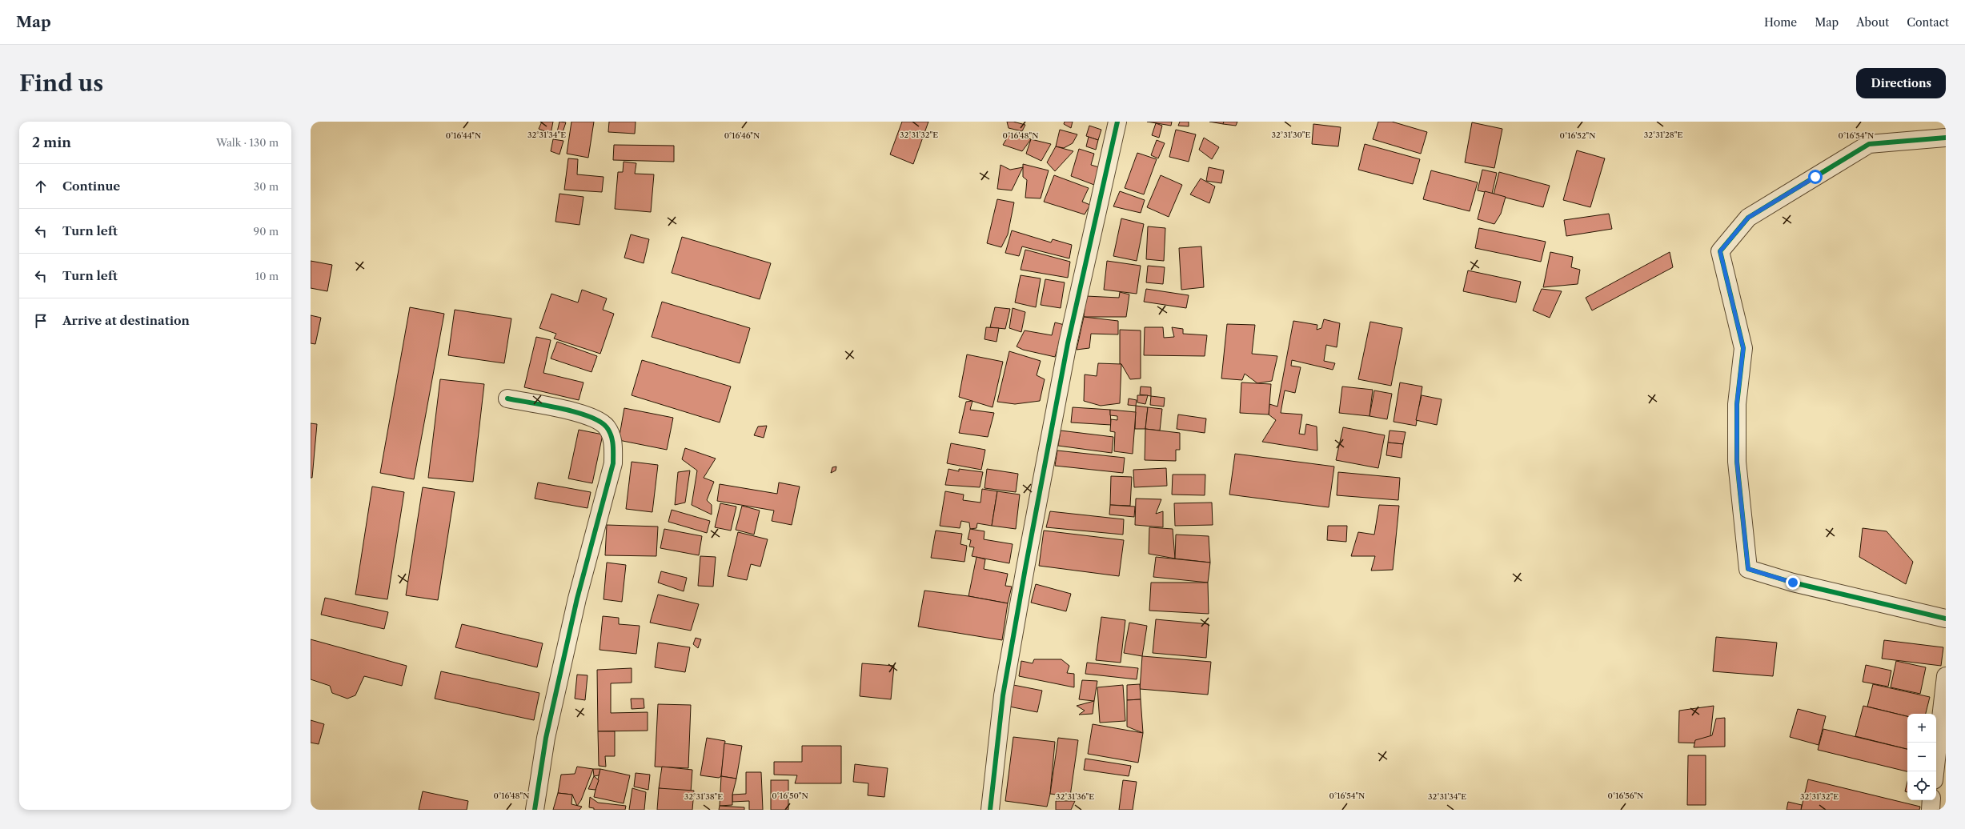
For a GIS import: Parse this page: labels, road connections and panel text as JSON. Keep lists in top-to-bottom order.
{
  "page": {
    "header": "Map",
    "nav": [
      "Home",
      "Map",
      "About",
      "Contact"
    ],
    "buttons": "Directions",
    "title": "Find us",
    "heading": ["2 min", "Walk · 130 m"],
    "list": [
      ["Continue", "30 m"],
      ["Turn left", "90 m"],
      ["Turn left", "10 m"],
      "Arrive at destination"
    ],
    "map_buttons": ["+", "−"]
  },
  "coordinates": [
    "32°31'34\"E",
    "32°31'32\"E",
    "32°31'30\"E",
    "32°31'28\"E",
    "0°16'54\"N",
    "0°16'44\"N",
    "0°16'46\"N",
    "0°16'48\"N",
    "0°16'52\"N",
    "0°16'50\"N",
    "0°16'56\"N",
    "32°31'38\"E",
    "32°31'36\"E"
  ]
}
